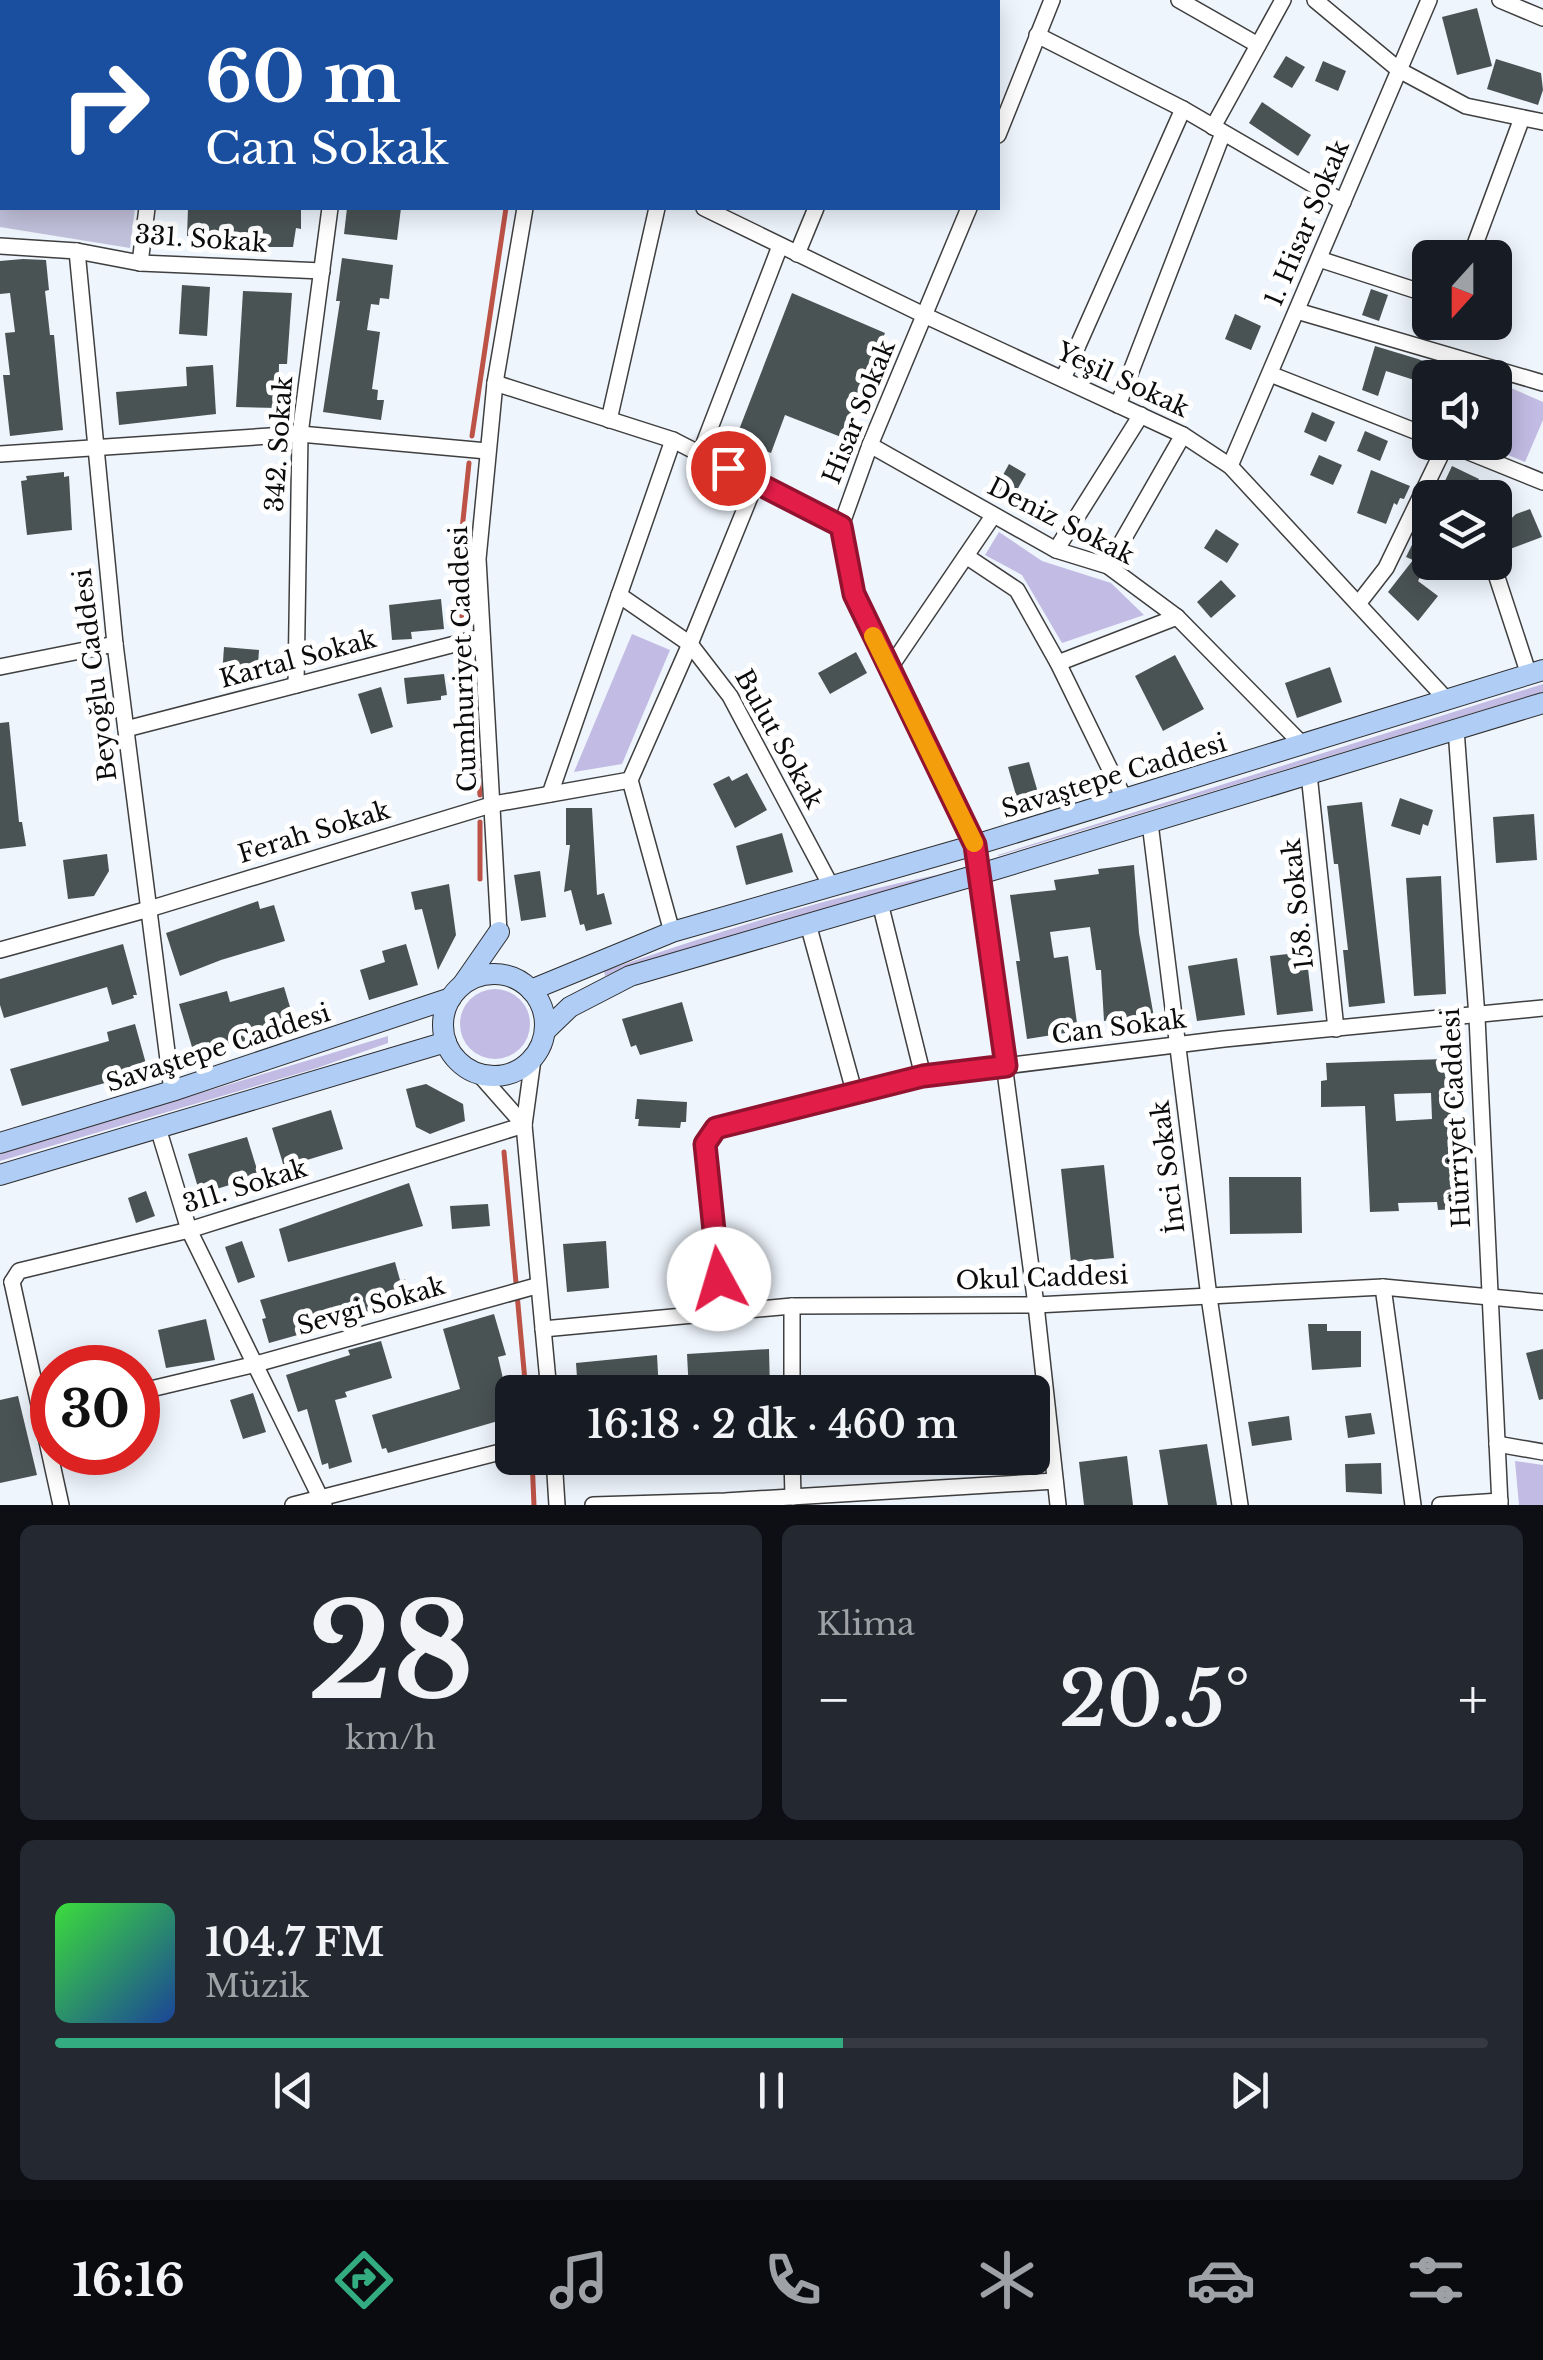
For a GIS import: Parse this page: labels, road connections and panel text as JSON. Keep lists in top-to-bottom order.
{
  "streets": {
    "main road": ["Savaştepe Caddesi"],
    "street": [
      "1. Hisar Sokak",
      "331. Sokak",
      "Yeşil Sokak",
      "Hisar Sokak",
      "342. Sokak",
      "Deniz Sokak",
      "Kartal Sokak",
      "Cumhuriyet Caddesi",
      "Beyoğlu Caddesi",
      "Bulut Sokak",
      "Ferah Sokak",
      "158. Sokak",
      "Can Sokak",
      "Hürriyet Caddesi",
      "İnci Sokak",
      "311. Sokak",
      "Okul Caddesi",
      "Sevgi Sokak"
    ]
  },
  "crossings": [
    ["1. Hisar Sokak", "Yeşil Sokak"],
    ["331. Sokak", "342. Sokak"],
    ["331. Sokak", "Beyoğlu Caddesi"],
    ["Yeşil Sokak", "Hisar Sokak"],
    ["Yeşil Sokak", "Savaştepe Caddesi"],
    ["Hisar Sokak", "Deniz Sokak"],
    ["342. Sokak", "Kartal Sokak"],
    ["Deniz Sokak", "Savaştepe Caddesi"],
    ["Kartal Sokak", "Cumhuriyet Caddesi"],
    ["Kartal Sokak", "Beyoğlu Caddesi"],
    ["Cumhuriyet Caddesi", "Ferah Sokak"],
    ["Beyoğlu Caddesi", "Savaştepe Caddesi"],
    ["Beyoğlu Caddesi", "Ferah Sokak"],
    ["Bulut Sokak", "Savaştepe Caddesi"],
    ["158. Sokak", "Can Sokak"],
    ["Can Sokak", "Hürriyet Caddesi"],
    ["Can Sokak", "İnci Sokak"],
    ["Can Sokak", "Okul Caddesi"],
    ["Hürriyet Caddesi", "Okul Caddesi"],
    ["İnci Sokak", "Okul Caddesi"]
  ],
  "north": "bottom",
  "page": {
    "turn": ["60 m", "Can Sokak"],
    "limit": "30",
    "trip": "16:18 · 2 dk · 460 m",
    "tile": [
      ["28", "km/h"],
      "Klima"
    ],
    "heat": ["−", "20.5°", "+"],
    "song": ["104.7 FM", "Müzik"],
    "tabs": "16:16"
  }
}
